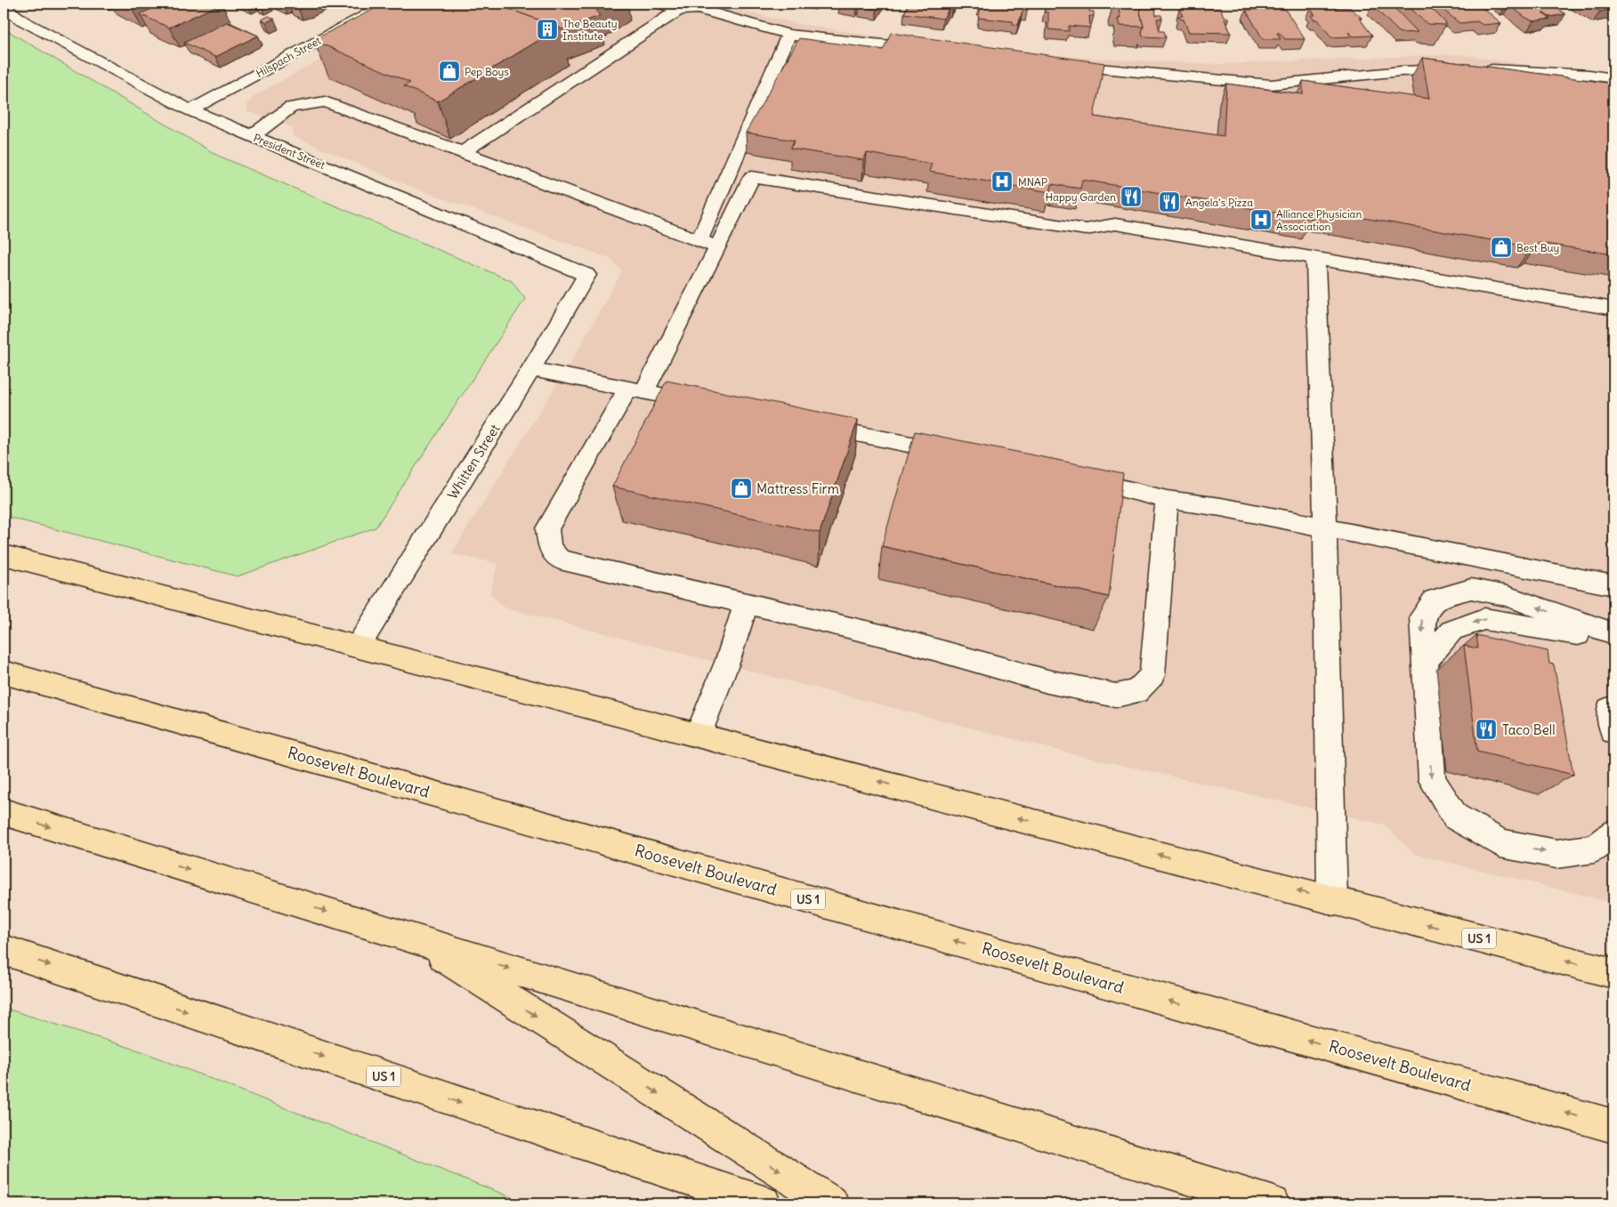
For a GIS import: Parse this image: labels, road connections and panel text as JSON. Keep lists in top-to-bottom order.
{
  "streets": {
    "highway": ["Roosevelt Boulevard", "US 1"],
    "street": ["Hilspach Street", "President Street", "Whitten Street"]
  },
  "crossings": [
    ["Hilspach Street", "President Street"],
    ["President Street", "Whitten Street"],
    ["Whitten Street", "US 1"]
  ],
  "places": {
    "building": ["The Beauty Institute"],
    "shop": ["Pep Boys", "Best Buy", "Mattress Firm"],
    "hospital": ["MNAP", "Alliance Physician Association"],
    "restaurant": ["Happy Garden", "Angela's Pizza", "Taco Bell"]
  }
}
